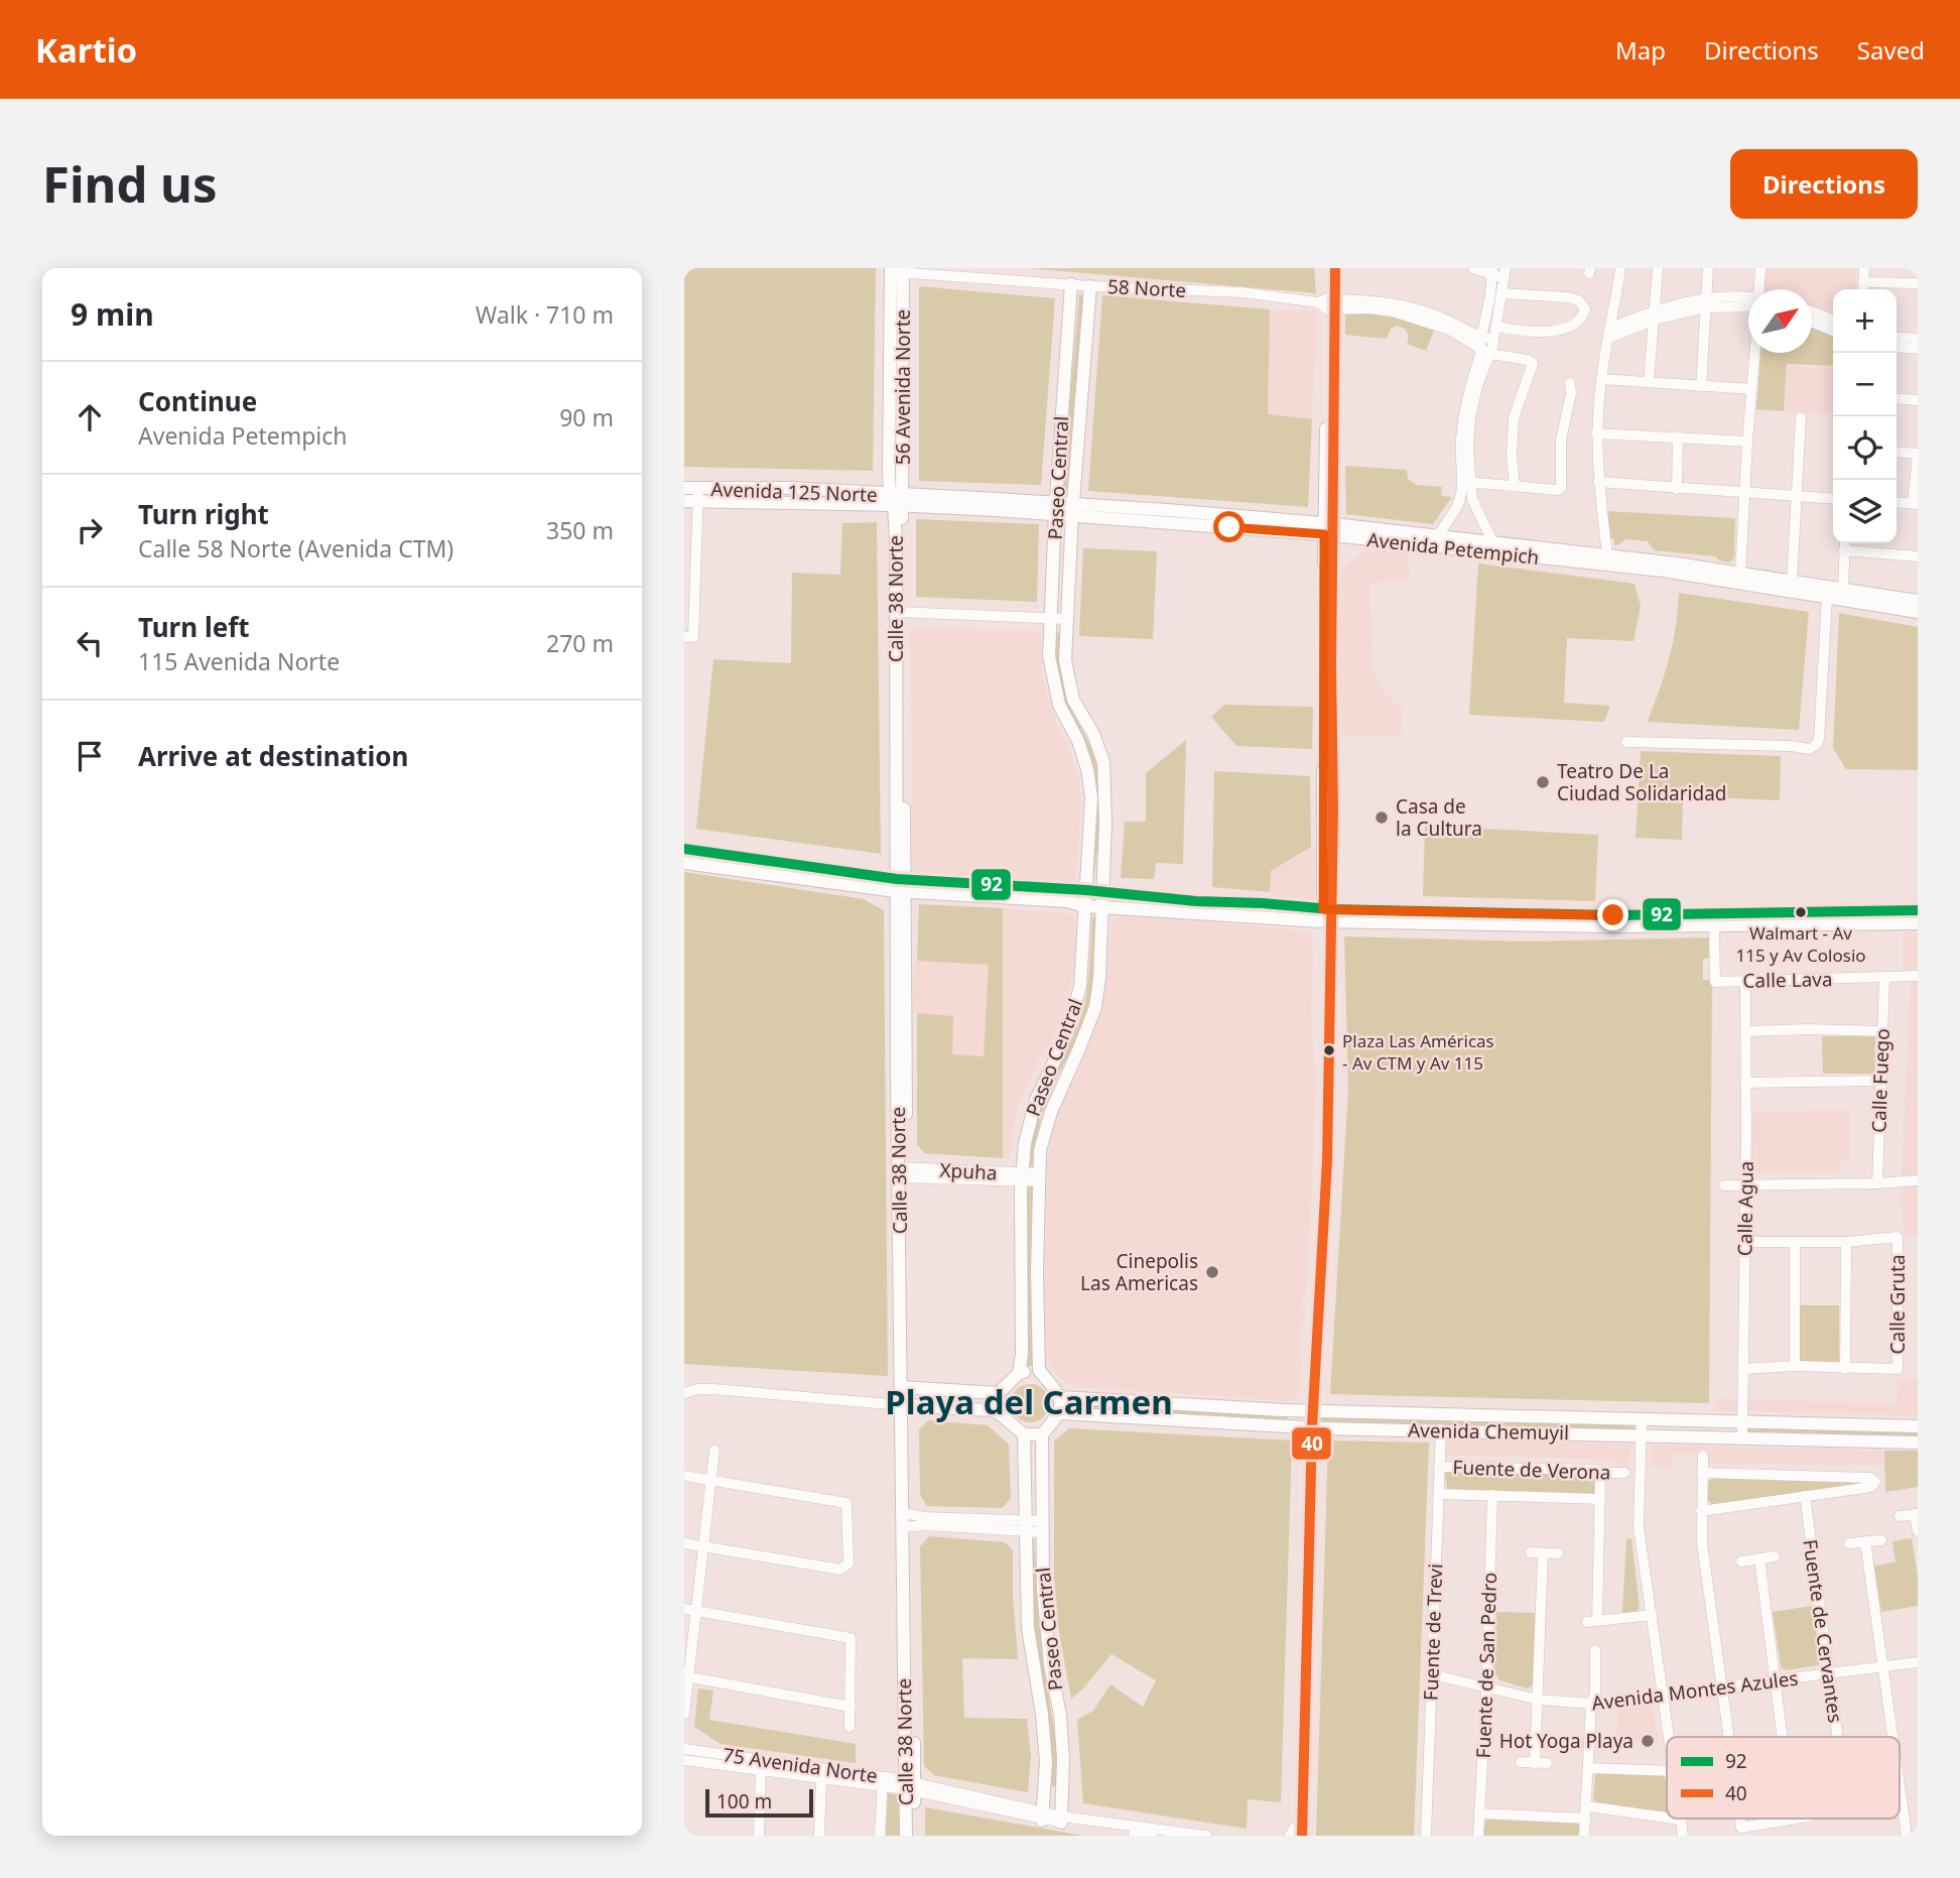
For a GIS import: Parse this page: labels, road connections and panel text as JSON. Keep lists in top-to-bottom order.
{
  "streets": {
    "main road": [
      "56 Avenida Norte",
      "Paseo Central",
      "Avenida 125 Norte",
      "Avenida Petempich",
      "Calle 38 Norte",
      "Avenida Chemuyil"
    ],
    "street": [
      "58 Norte",
      "Calle Lava",
      "Calle Fuego",
      "Xpuha",
      "Calle Agua",
      "Calle Gruta",
      "Fuente de Verona",
      "Fuente de Cervantes",
      "Fuente de Trevi",
      "Fuente de San Pedro",
      "Avenida Montes Azules",
      "75 Avenida Norte"
    ]
  },
  "crossings": [
    ["58 Norte", "56 Avenida Norte"],
    ["58 Norte", "Paseo Central"],
    ["56 Avenida Norte", "Avenida 125 Norte"],
    ["56 Avenida Norte", "Avenida Petempich"],
    ["56 Avenida Norte", "Calle 38 Norte"],
    ["Paseo Central", "Avenida Petempich"],
    ["Paseo Central", "Xpuha"],
    ["Paseo Central", "Avenida Chemuyil"],
    ["Paseo Central", "75 Avenida Norte"],
    ["Avenida 125 Norte", "Avenida Petempich"],
    ["Avenida 125 Norte", "Calle 38 Norte"],
    ["Avenida Petempich", "Calle 38 Norte"],
    ["Calle 38 Norte", "Xpuha"],
    ["Calle 38 Norte", "75 Avenida Norte"],
    ["Calle Lava", "Calle Fuego"],
    ["Calle Lava", "Calle Agua"],
    ["Calle Agua", "Calle Gruta"],
    ["Calle Agua", "Avenida Chemuyil"],
    ["Avenida Chemuyil", "Fuente de Trevi"],
    ["Fuente de Verona", "Fuente de Trevi"],
    ["Fuente de Verona", "Fuente de San Pedro"],
    ["Fuente de Cervantes", "Avenida Montes Azules"],
    ["Fuente de Trevi", "Avenida Montes Azules"],
    ["Fuente de San Pedro", "Avenida Montes Azules"]
  ],
  "districts": ["Playa del Carmen"],
  "places": [
    "Teatro De La Ciudad Solidaridad",
    "Casa de la Cultura",
    "Walmart - Av 115 y Av Colosio",
    "Plaza Las Américas - Av CTM y Av 115",
    "Cinepolis Las Americas",
    "Hot Yoga Playa"
  ],
  "lines": ["transit line 40", "transit line 92"],
  "legend": ["92", "40"],
  "scale_bar": "100 m",
  "north": "top right",
  "page": {
    "header": "Kartio",
    "nav": ["Map", "Directions", "Saved"],
    "buttons": "Directions",
    "title": "Find us",
    "heading": ["9 min", "Walk · 710 m"],
    "map_buttons": ["+", "−"],
    "list": [
      ["Continue", "Avenida Petempich", "90 m"],
      ["Turn right", "Calle 58 Norte (Avenida CTM)", "350 m"],
      ["Turn left", "115 Avenida Norte", "270 m"],
      "Arrive at destination"
    ],
    "scale": "100 m"
  }
}
